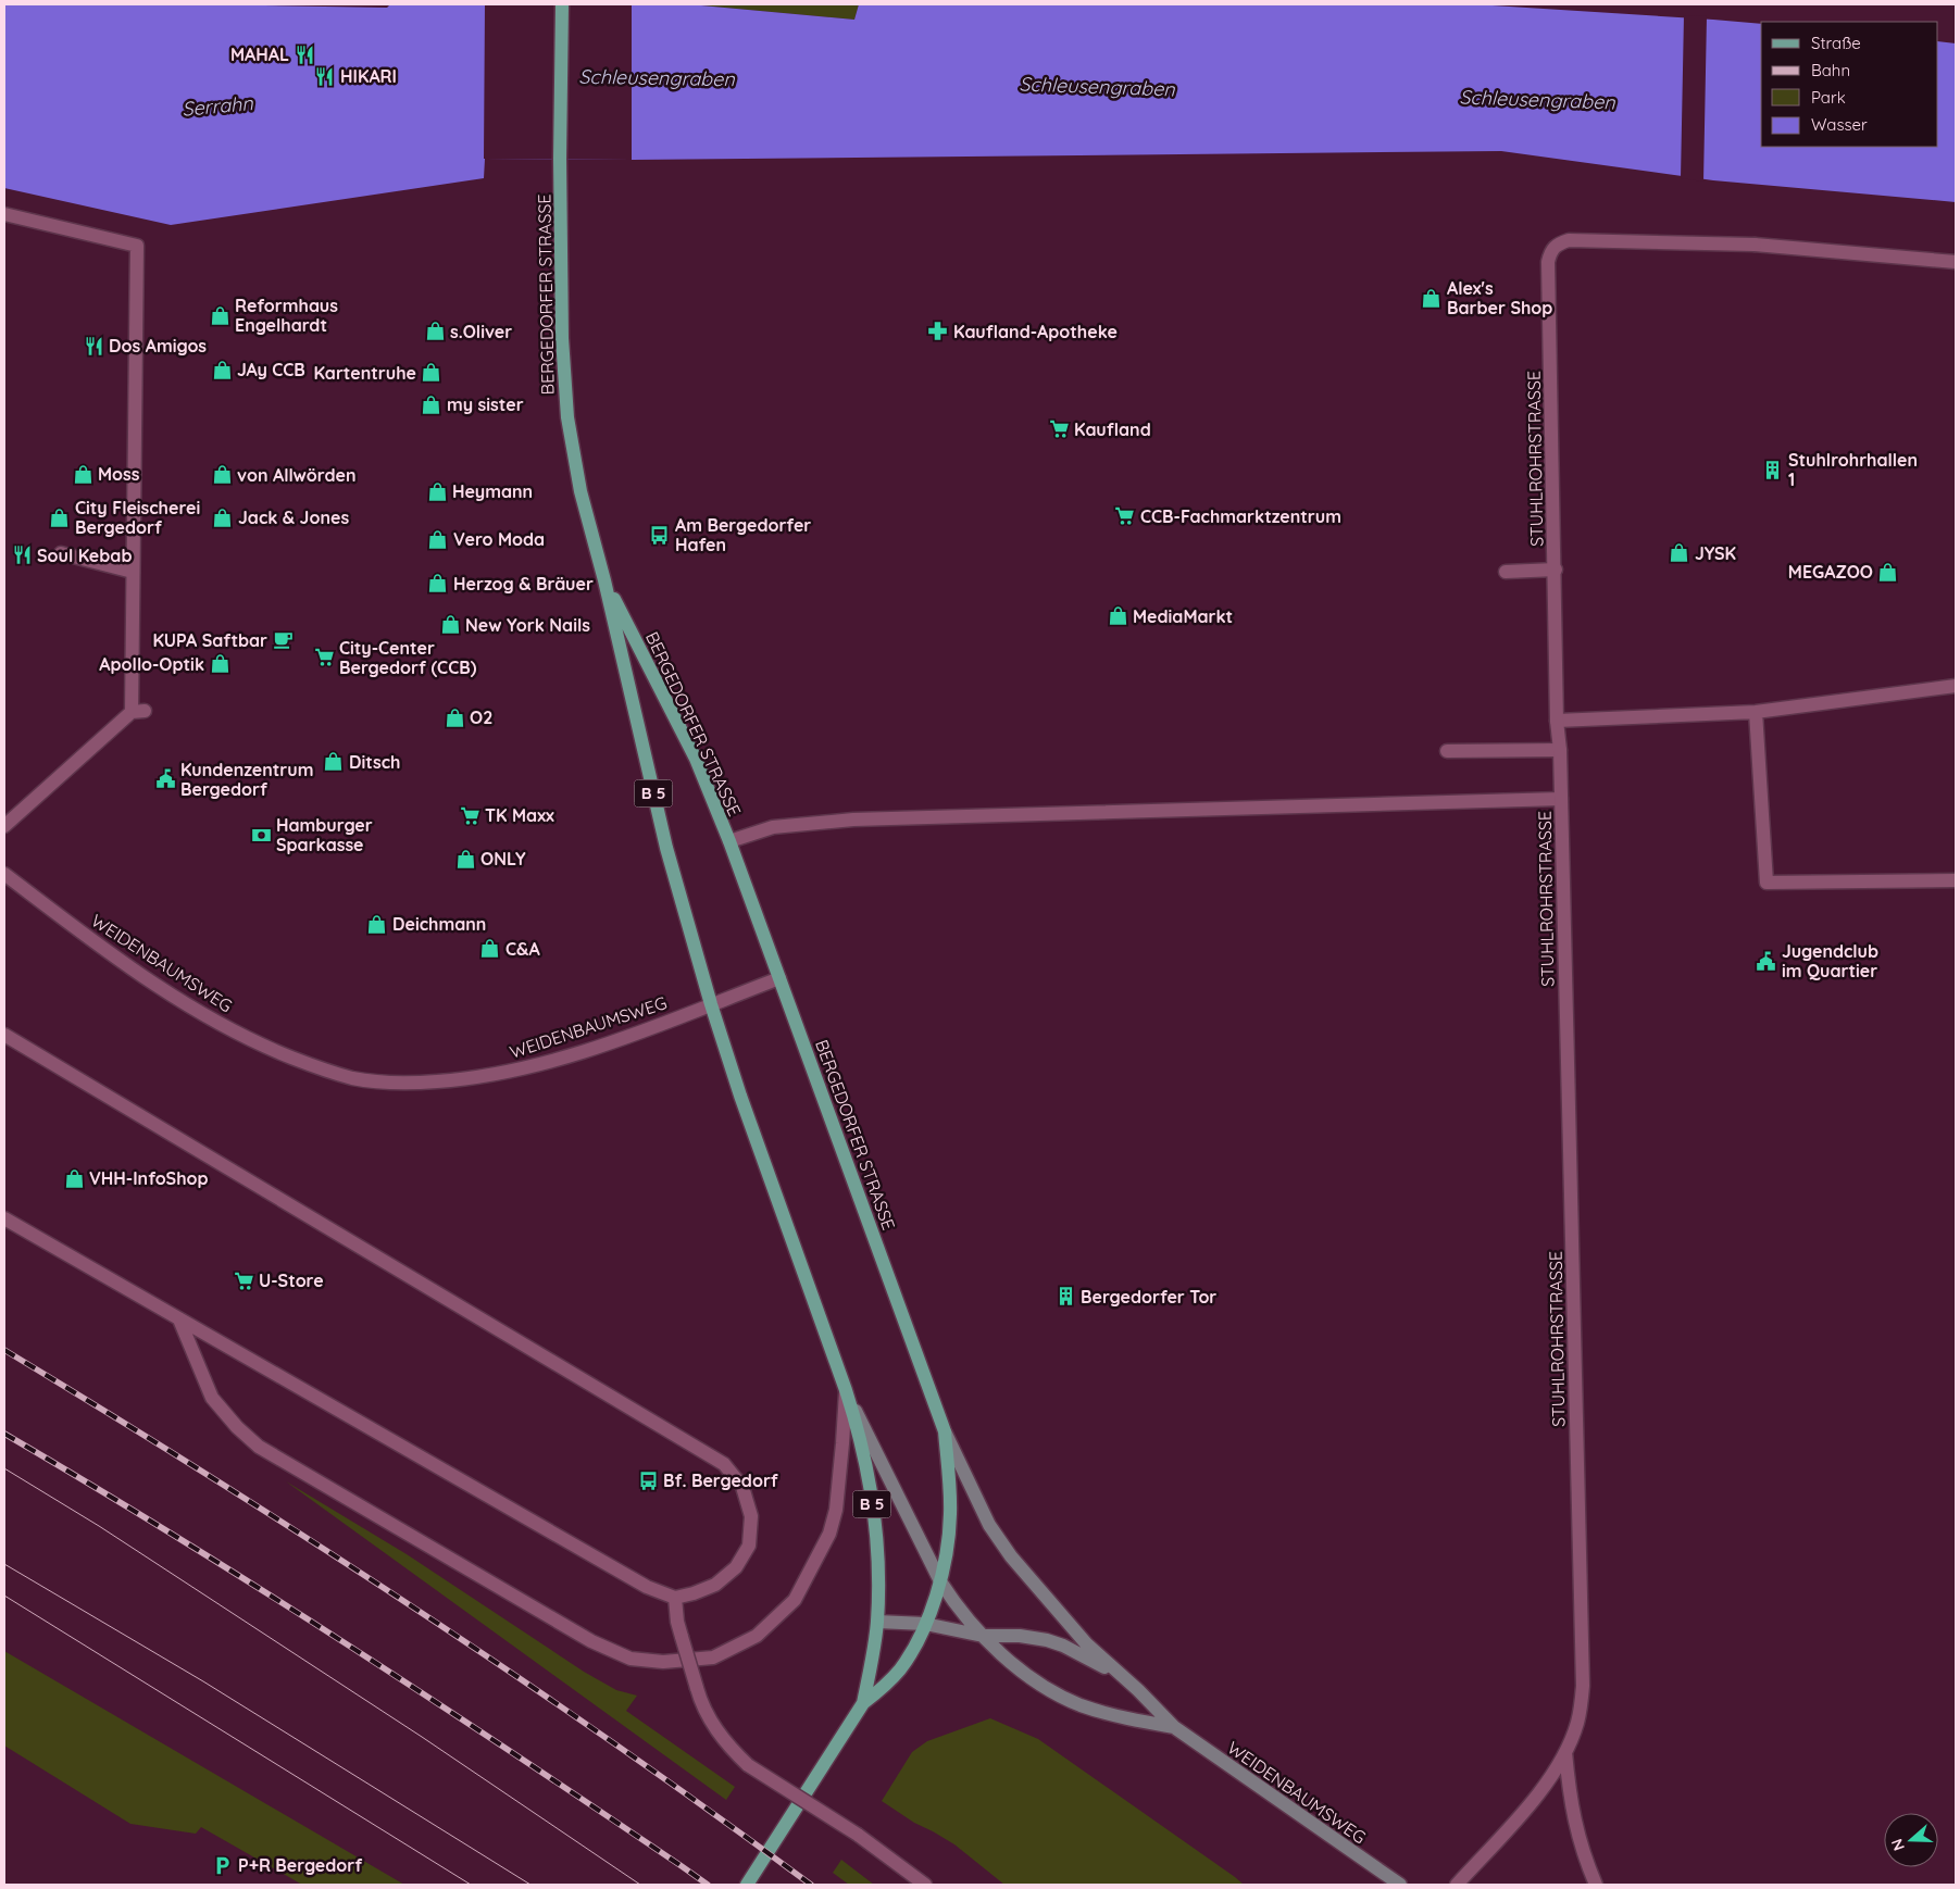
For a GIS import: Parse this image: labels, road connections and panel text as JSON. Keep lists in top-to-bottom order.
{
  "streets": {
    "main road": ["BERGEDORFER STRASSE", "B 5", "WEIDENBAUMSWEG"],
    "street": ["STUHLROHRSTRASSE"]
  },
  "crossings": [
    ["BERGEDORFER STRASSE", "WEIDENBAUMSWEG"]
  ],
  "water": ["Schleusengraben", "Serrahn"],
  "places": {
    "restaurant": [
      "MAHAL",
      "HIKARI",
      "Dos Amigos",
      "Soul Kebab"
    ],
    "shop": [
      "Alex's Barber Shop",
      "Reformhaus Engelhardt",
      "s.Oliver",
      "JAy CCB",
      "Kartentruhe",
      "my sister",
      "Moss",
      "von Allwörden",
      "Heymann",
      "City Fleischerei Bergedorf",
      "Jack & Jones",
      "Vero Moda",
      "JYSK",
      "MEGAZOO",
      "Herzog & Bräuer",
      "MediaMarkt",
      "New York Nails",
      "Apollo-Optik",
      "O2",
      "Ditsch",
      "ONLY",
      "Deichmann",
      "C&A",
      "VHH-InfoShop"
    ],
    "pharmacy": ["Kaufland-Apotheke"],
    "supermarket": [
      "Kaufland",
      "CCB-Fachmarktzentrum",
      "City-Center Bergedorf (CCB)",
      "TK Maxx",
      "U-Store"
    ],
    "building": ["Stuhlrohrhallen 1", "Bergedorfer Tor"],
    "bus stop": ["Am Bergedorfer Hafen", "Bf. Bergedorf"],
    "cafe": ["KUPA Saftbar"],
    "public building": ["Kundenzentrum Bergedorf", "Jugendclub im Quartier"],
    "bank": ["Hamburger Sparkasse"],
    "parking": ["P+R Bergedorf"]
  },
  "legend": [
    "Straße",
    "Bahn",
    "Park",
    "Wasser"
  ],
  "north": "left"
}
